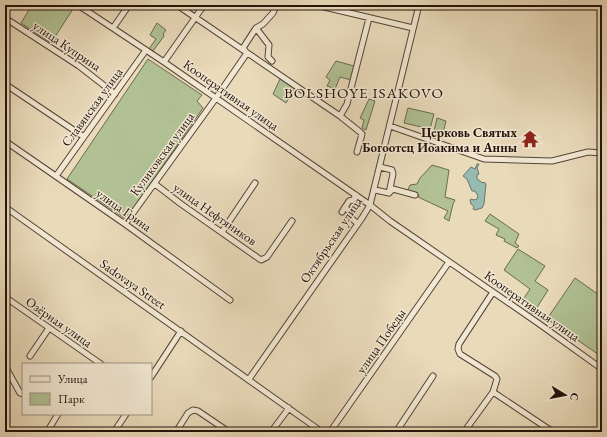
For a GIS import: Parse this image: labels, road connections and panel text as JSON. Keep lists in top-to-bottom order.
{
  "streets": {
    "street": [
      "улица Куприна",
      "Кооперативная улица",
      "Славянская улица",
      "Куликовская улица",
      "улица Грина",
      "улица Нефтяников",
      "Октябрьская улица",
      "Sadovaya Street",
      "Озёрная улица",
      "улица Победы"
    ]
  },
  "crossings": [
    ["улица Куприна", "Славянская улица"],
    ["Кооперативная улица", "Славянская улица"],
    ["Кооперативная улица", "Куликовская улица"],
    ["Кооперативная улица", "Октябрьская улица"],
    ["Кооперативная улица", "улица Победы"],
    ["Славянская улица", "улица Грина"],
    ["Куликовская улица", "улица Грина"],
    ["Куликовская улица", "улица Нефтяников"],
    ["Октябрьская улица", "Sadovaya Street"]
  ],
  "districts": ["BOLSHOYE ISAKOVO"],
  "places": {
    "temple": ["Церковь Святых Богоотец Иоакима и Анны"]
  },
  "legend": ["Улица", "Парк"],
  "north": "right"
}
